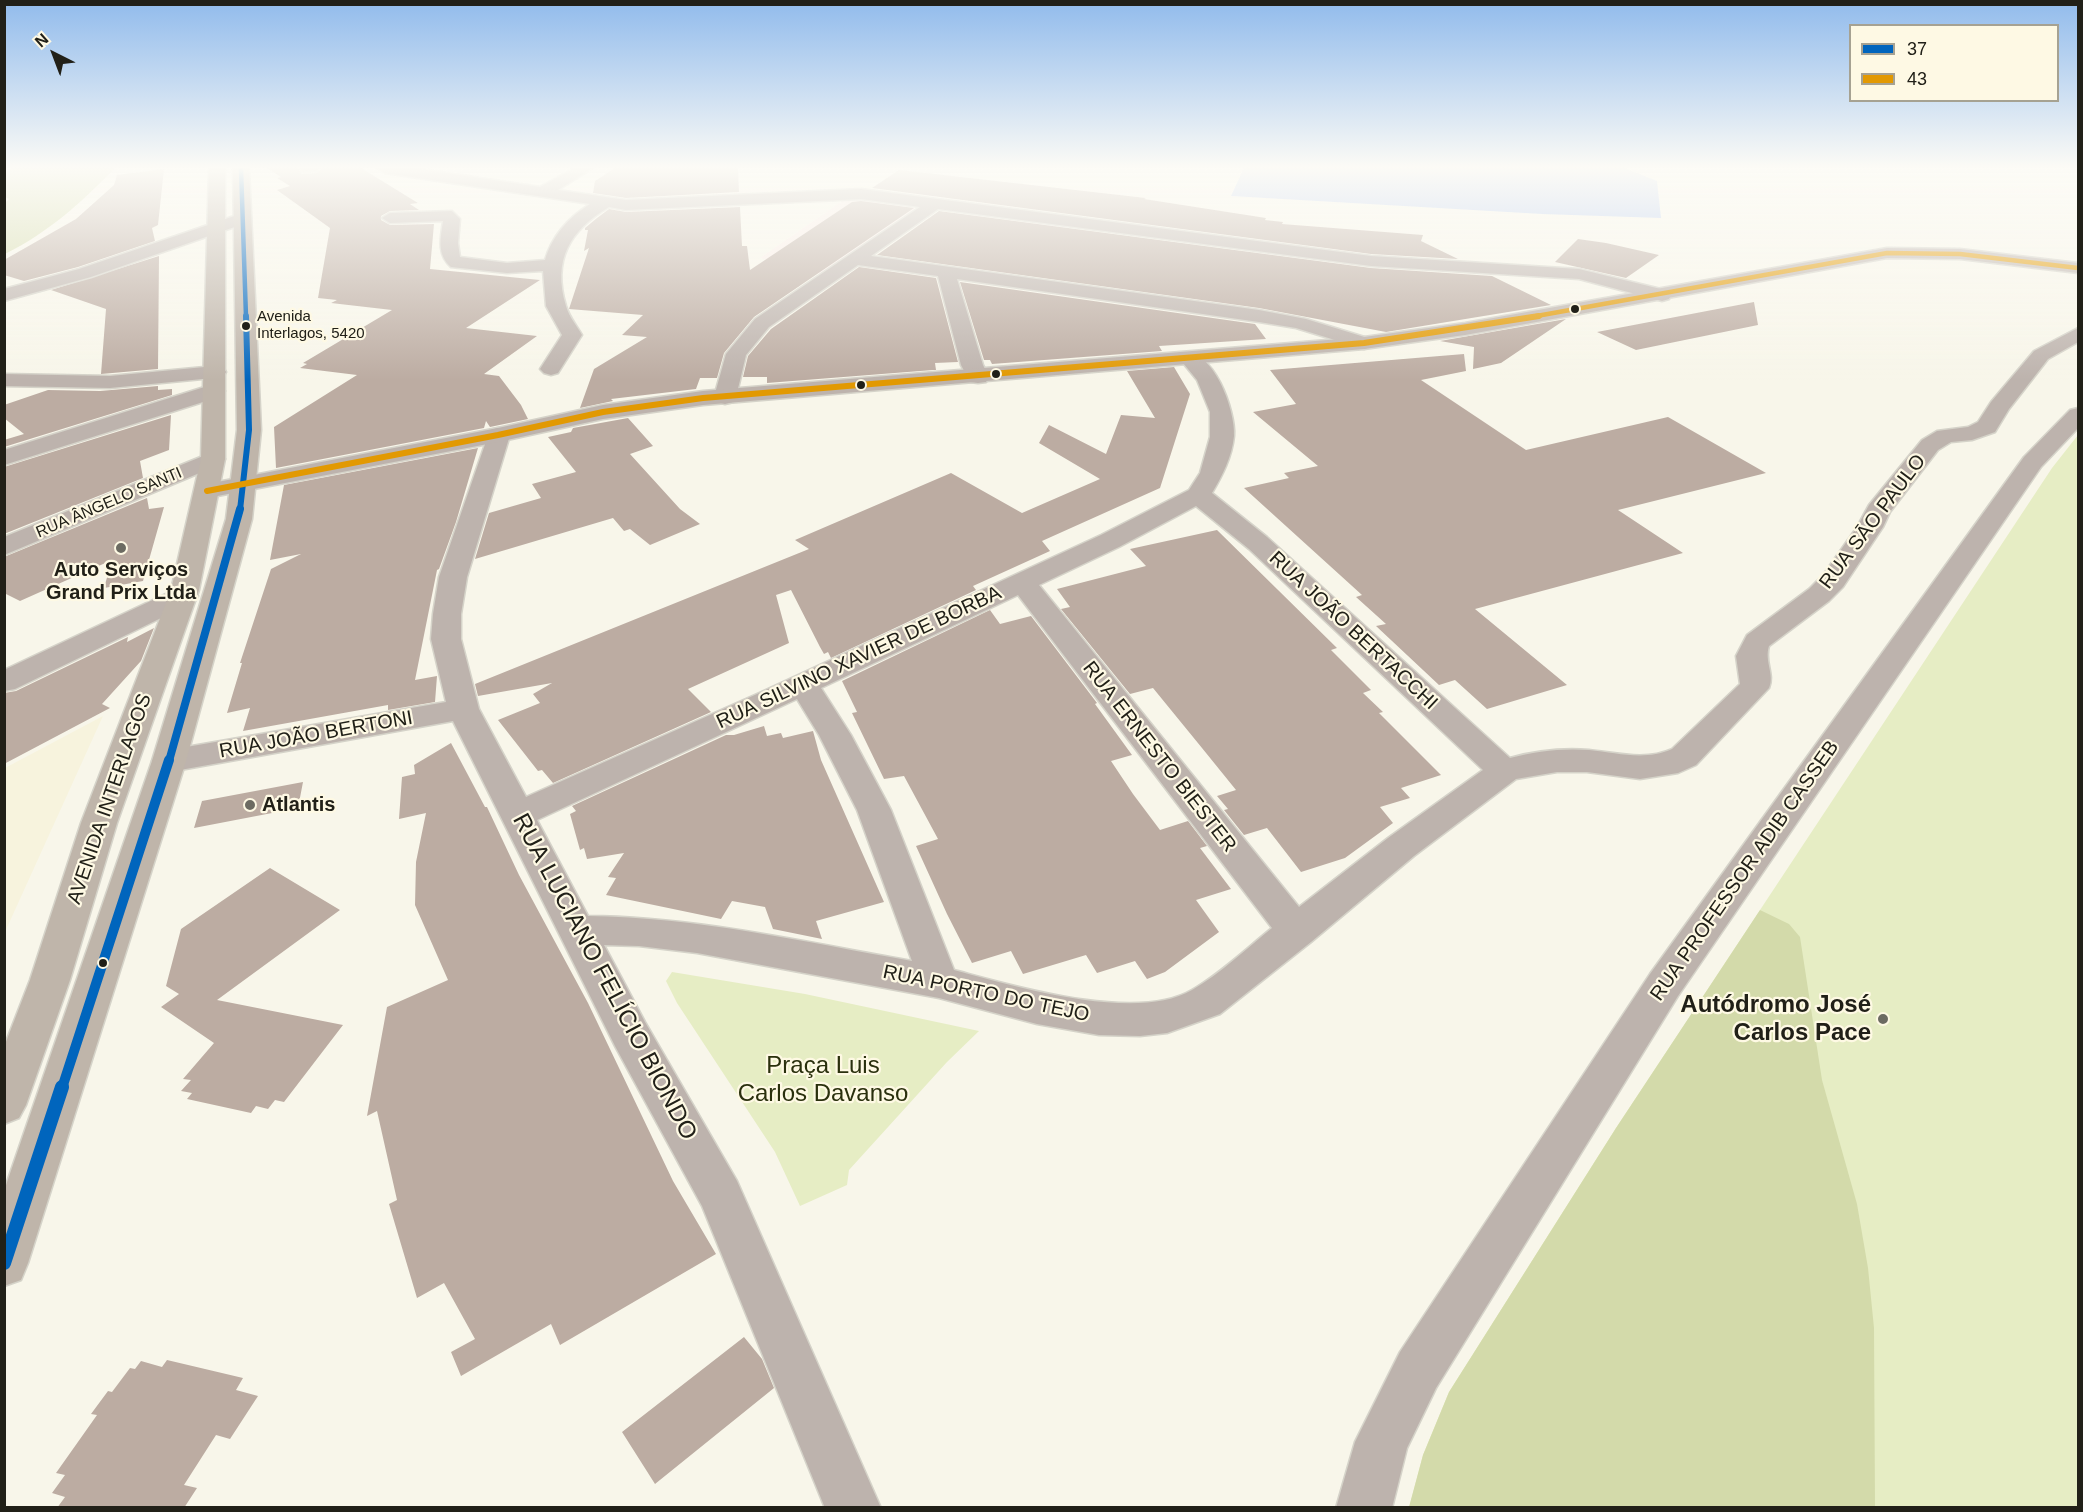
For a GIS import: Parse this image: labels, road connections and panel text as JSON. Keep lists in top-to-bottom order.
{
  "streets": {
    "main road": ["AVENIDA INTERLAGOS"],
    "street": [
      "RUA ÂNGELO SANTI",
      "RUA SĀO PAULO",
      "RUA JOÃO BERTACCHI",
      "RUA SILVINO XAVIER DE BORBA",
      "RUA JOÃO BERTONI",
      "RUA ERNESTO BIESTER",
      "RUA PROFESSOR ADIB CASSEB",
      "RUA LUCIANO FELÍCIO BIONDO",
      "RUA PORTO DO TEJO"
    ]
  },
  "crossings": [
    ["RUA ÂNGELO SANTI", "AVENIDA INTERLAGOS"],
    ["RUA SĀO PAULO", "RUA PORTO DO TEJO"],
    ["RUA JOÃO BERTACCHI", "RUA SILVINO XAVIER DE BORBA"],
    ["RUA JOÃO BERTACCHI", "RUA PORTO DO TEJO"],
    ["RUA SILVINO XAVIER DE BORBA", "RUA ERNESTO BIESTER"],
    ["RUA SILVINO XAVIER DE BORBA", "RUA LUCIANO FELÍCIO BIONDO"],
    ["RUA JOÃO BERTONI", "AVENIDA INTERLAGOS"],
    ["RUA JOÃO BERTONI", "RUA LUCIANO FELÍCIO BIONDO"],
    ["RUA ERNESTO BIESTER", "RUA PORTO DO TEJO"],
    ["RUA LUCIANO FELÍCIO BIONDO", "RUA PORTO DO TEJO"]
  ],
  "parks": ["Praça Luis Carlos Davanso"],
  "places": [
    "Avenida Interlagos, 5420",
    "Auto Serviços Grand Prix Ltda",
    "Atlantis",
    "Autódromo José Carlos Pace"
  ],
  "lines": ["transit line 37", "transit line 43"],
  "legend": ["37", "43"],
  "north": "top left"
}
